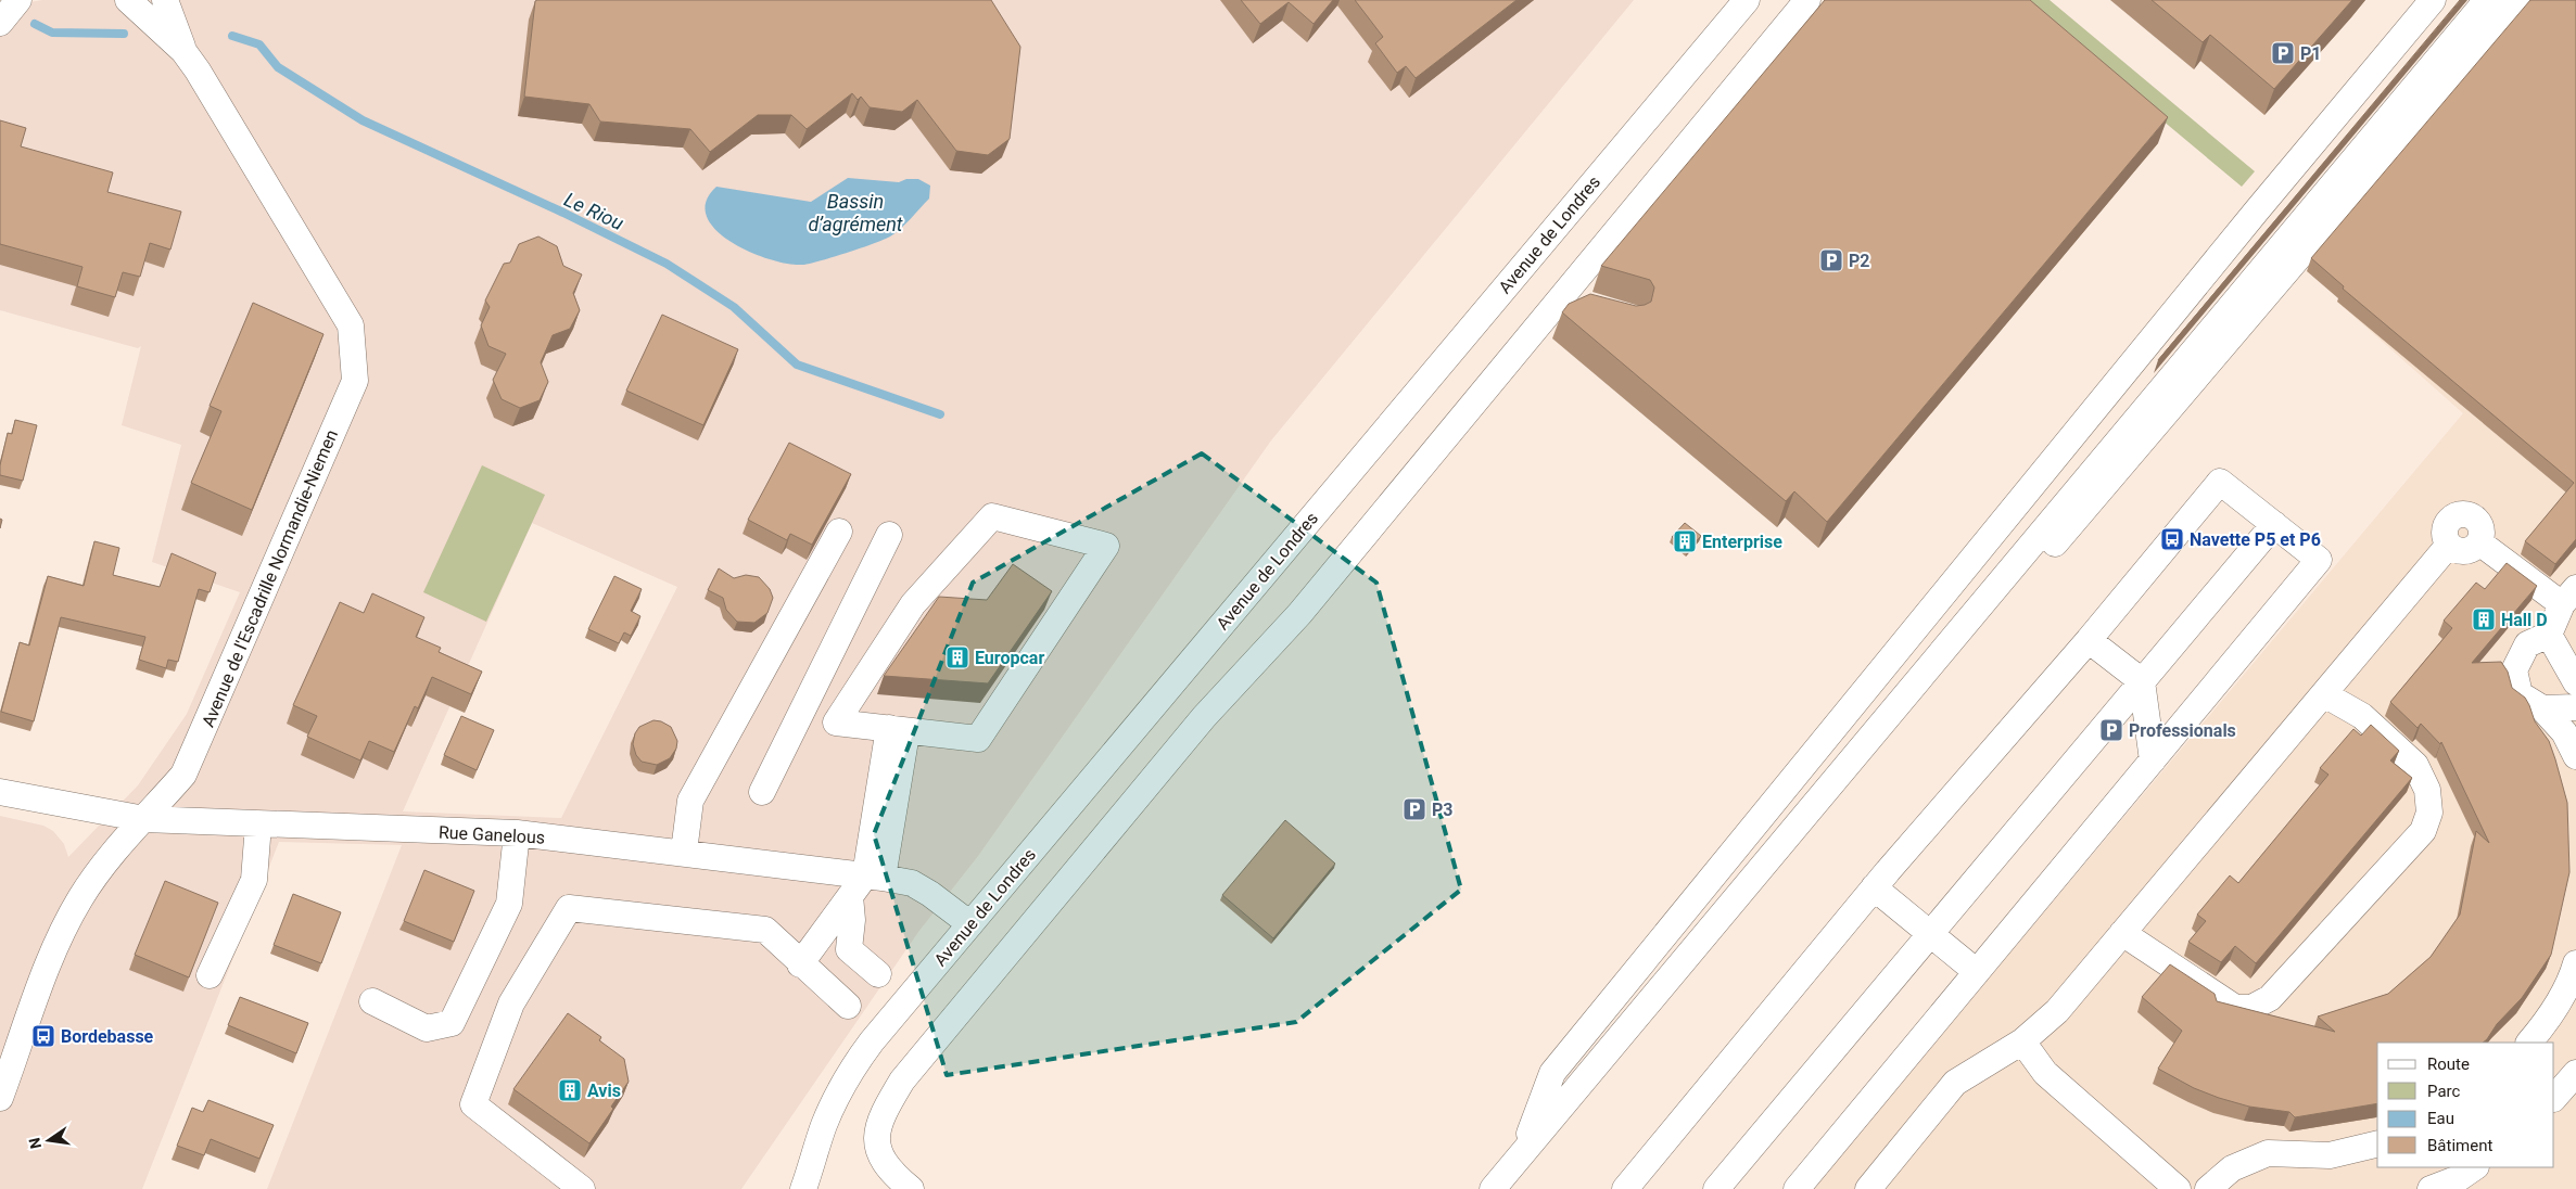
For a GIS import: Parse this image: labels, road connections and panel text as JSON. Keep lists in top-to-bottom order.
{
  "streets": {
    "street": ["Avenue de Londres", "Avenue de l'Escadrille Normandie-Niemen", "Rue Ganelous"]
  },
  "crossings": [
    ["Avenue de Londres", "Rue Ganelous"],
    ["Avenue de l'Escadrille Normandie-Niemen", "Rue Ganelous"]
  ],
  "water": ["Bassin d’agrément", "Le Riou"],
  "places": {
    "parking": [
      "P1",
      "P2",
      "Professionals",
      "P3"
    ],
    "bus stop": ["Navette P5 et P6", "Bordebasse"],
    "building": [
      "Enterprise",
      "Hall D",
      "Europcar",
      "Avis"
    ]
  },
  "legend": [
    "Route",
    "Parc",
    "Eau",
    "Bâtiment"
  ],
  "north": "left"
}
